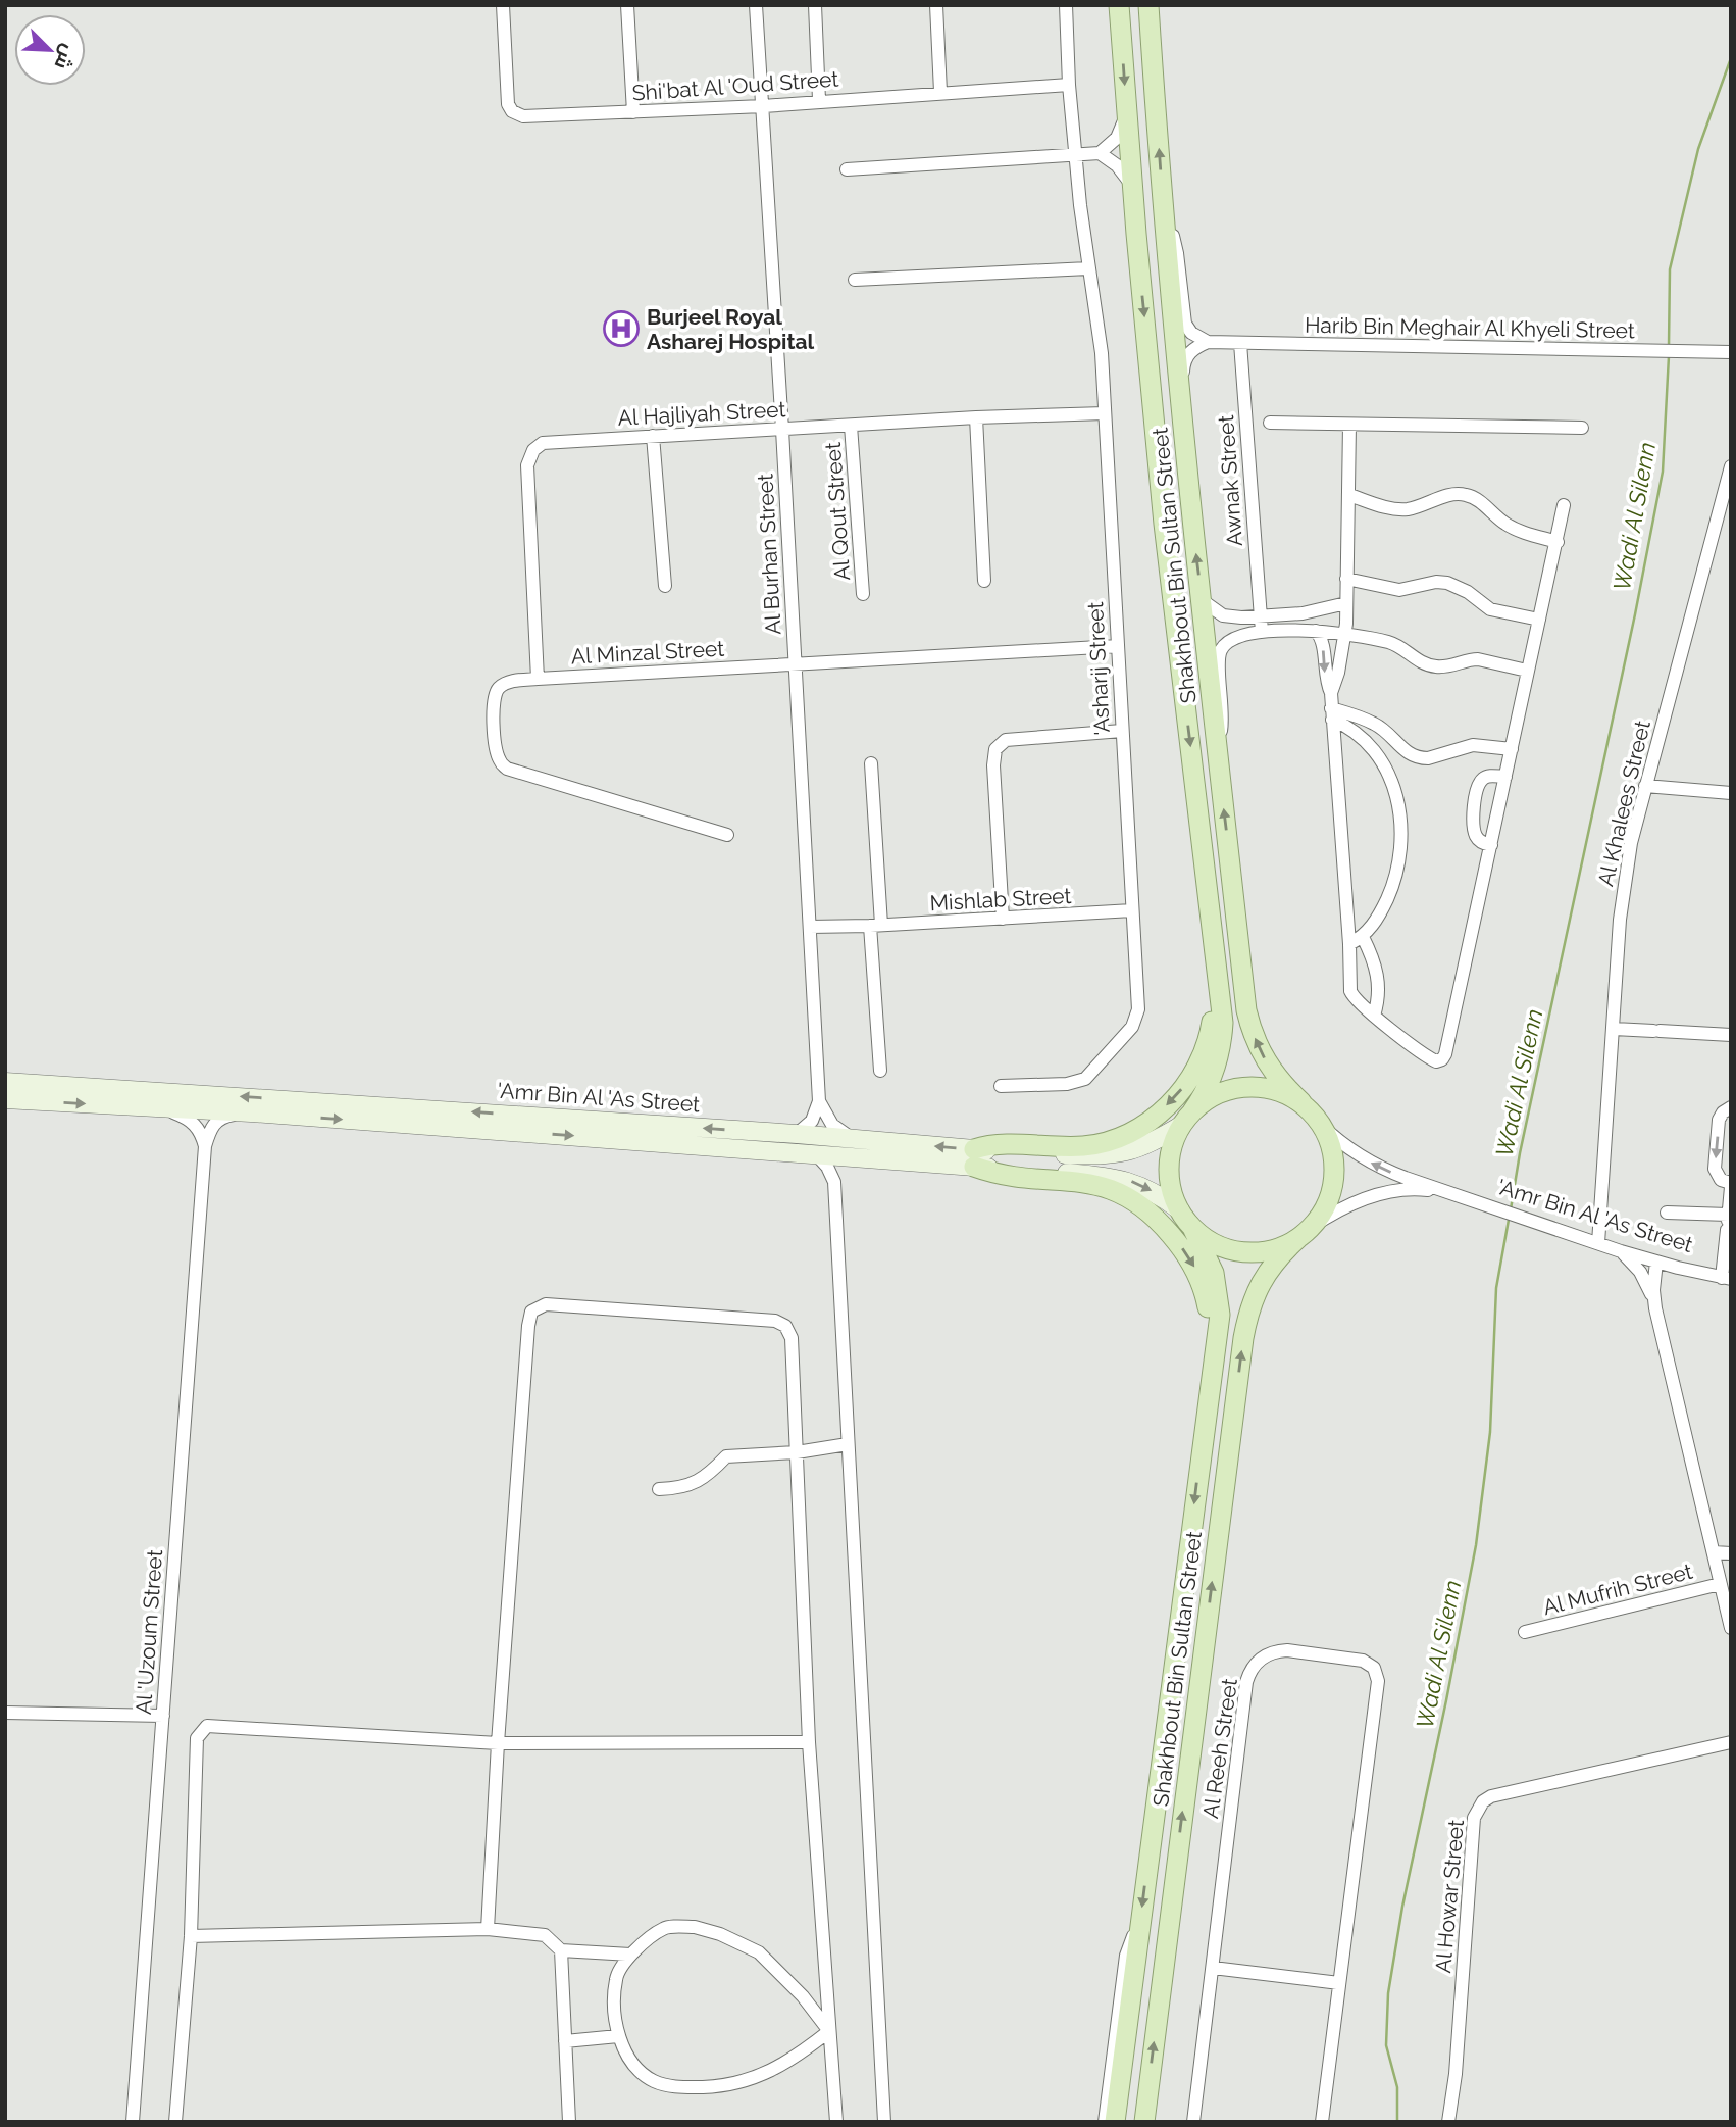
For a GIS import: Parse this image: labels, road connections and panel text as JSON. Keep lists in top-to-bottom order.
{
  "streets": {
    "main road": ["Shakhbout Bin Sultan Street", "'Amr Bin Al 'As Street"],
    "street": [
      "Shi'bat Al 'Oud Street",
      "Harib Bin Meghair Al Khyeli Street",
      "Al Hajliyah Street",
      "Awnak Street",
      "Al Qout Street",
      "Al Burhan Street",
      "Al Minzal Street",
      "'Asharij Street",
      "Al Khalees Street",
      "Mishlab Street",
      "Al Mufrih Street",
      "Al 'Uzoum Street",
      "Al Reeh Street",
      "Al Howar Street"
    ]
  },
  "crossings": [
    ["Shi'bat Al 'Oud Street", "Al Burhan Street"],
    ["Shi'bat Al 'Oud Street", "'Asharij Street"],
    ["Harib Bin Meghair Al Khyeli Street", "Awnak Street"],
    ["Al Hajliyah Street", "Al Qout Street"],
    ["Al Hajliyah Street", "Al Burhan Street"],
    ["Al Hajliyah Street", "Al Minzal Street"],
    ["Al Hajliyah Street", "'Asharij Street"],
    ["Al Burhan Street", "Al Minzal Street"],
    ["Al Burhan Street", "Mishlab Street"],
    ["Shakhbout Bin Sultan Street", "'Amr Bin Al 'As Street"],
    ["Al Minzal Street", "'Asharij Street"],
    ["'Asharij Street", "Mishlab Street"],
    ["Al Khalees Street", "'Amr Bin Al 'As Street"],
    ["'Amr Bin Al 'As Street", "Al 'Uzoum Street"]
  ],
  "water": ["Wadi Al Silenn"],
  "places": {
    "hospital": ["Burjeel Royal Asharej Hospital"]
  },
  "north": "bottom right"
}
